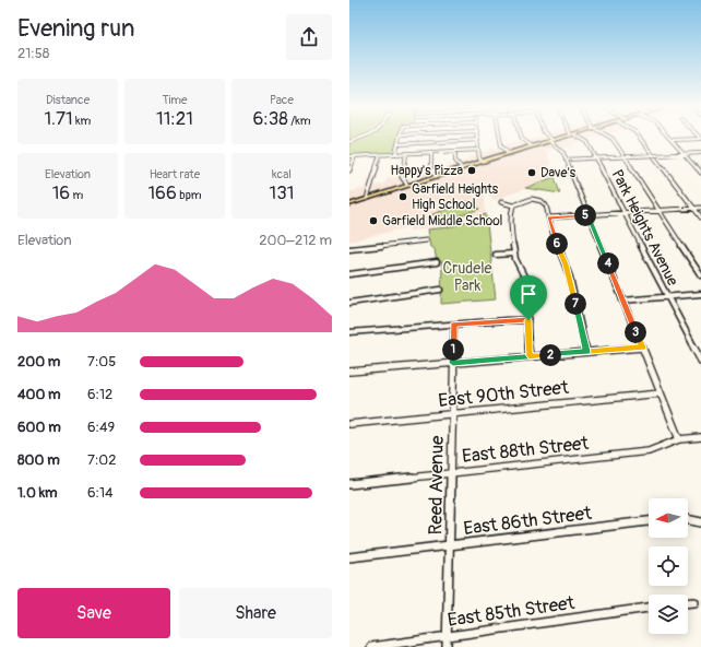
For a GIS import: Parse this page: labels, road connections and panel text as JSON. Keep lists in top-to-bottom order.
{
  "streets": {
    "street": [
      "Park Heights Avenue",
      "East 90th Street",
      "East 88th Street",
      "Reed Avenue",
      "East 86th Street",
      "East 85th Street"
    ]
  },
  "crossings": [
    ["East 90th Street", "Reed Avenue"],
    ["East 88th Street", "Reed Avenue"],
    ["Reed Avenue", "East 86th Street"],
    ["Reed Avenue", "East 85th Street"]
  ],
  "parks": ["Crudele Park"],
  "places": [
    "Happy's Pizza",
    "Dave's",
    "Garfield Heights High School",
    "Garfield Middle School"
  ],
  "north": "left",
  "page": {
    "heading": ["Evening run", "21:58"],
    "stats": [
      ["Distance", "1.71 km"],
      ["Time", "11:21"],
      ["Pace", "6:38 /km"],
      ["Elevation", "16 m"],
      ["Heart rate", "166 bpm"],
      ["kcal", "131"]
    ],
    "pins": [
      "5",
      "6",
      "4",
      "7",
      "3",
      "1",
      "2"
    ],
    "chart": ["Elevation", "200–212 m"],
    "list": [
      {
        "name": "200 m",
        "note": "7:05"
      },
      {
        "name": "400 m",
        "note": "6:12"
      },
      {
        "name": "600 m",
        "note": "6:49"
      },
      {
        "name": "800 m",
        "note": "7:02"
      },
      {
        "name": "1.0 km",
        "note": "6:14"
      }
    ],
    "buttons": ["Save", "Share"]
  }
}
